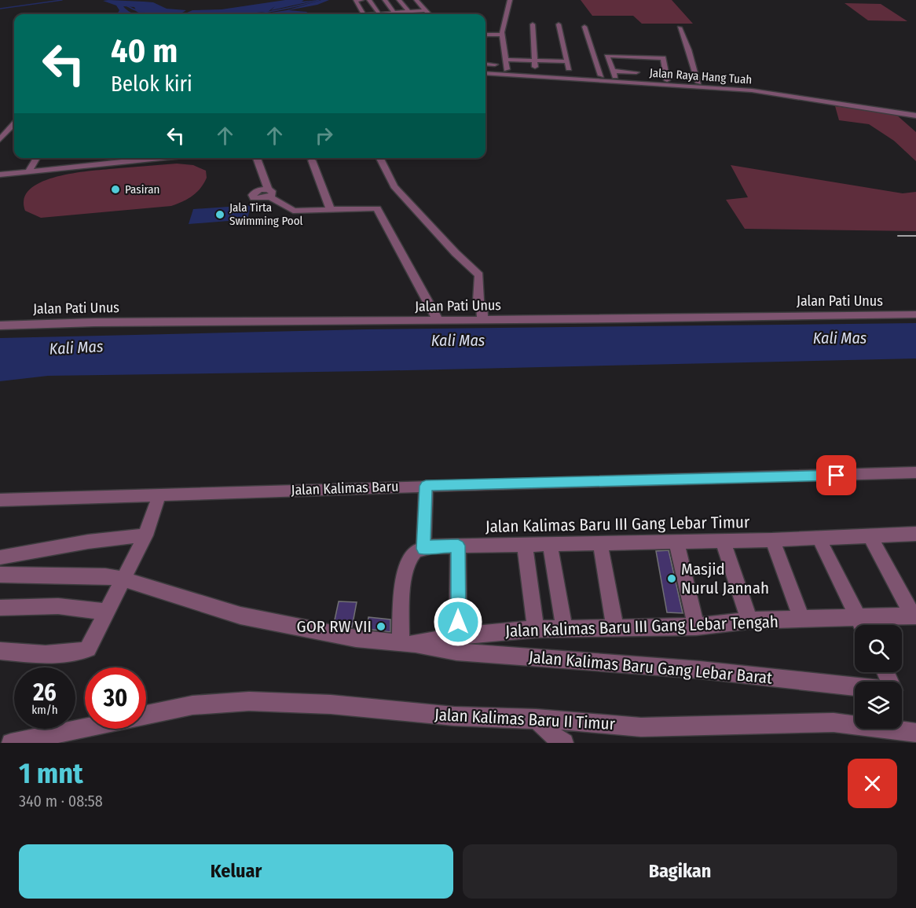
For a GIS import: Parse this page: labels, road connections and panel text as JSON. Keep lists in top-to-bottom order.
{
  "streets": {
    "street": [
      "Jalan Raya Hang Tuah",
      "Jalan Pati Unus",
      "Jalan Kalimas Baru",
      "Jalan Kalimas Baru III Gang Lebar Timur",
      "Jalan Kalimas Baru III Gang Lebar Tengah",
      "Jalan Kalimas Baru Gang Lebar Barat",
      "Jalan Kalimas Baru II Timur"
    ]
  },
  "crossings": [
    ["Jalan Kalimas Baru III Gang Lebar Tengah", "Jalan Kalimas Baru Gang Lebar Barat"]
  ],
  "water": ["Kali Mas"],
  "places": [
    "Pasiran",
    "Jala Tirta Swimming Pool",
    "Masjid Nurul Jannah",
    "GOR RW VII"
  ],
  "page": {
    "turn": ["40 m", "Belok kiri"],
    "speed": "26 km/h",
    "limit": "30",
    "heading": ["1 mnt", "340 m · 08:58"],
    "buttons": ["Keluar", "Bagikan"]
  }
}
